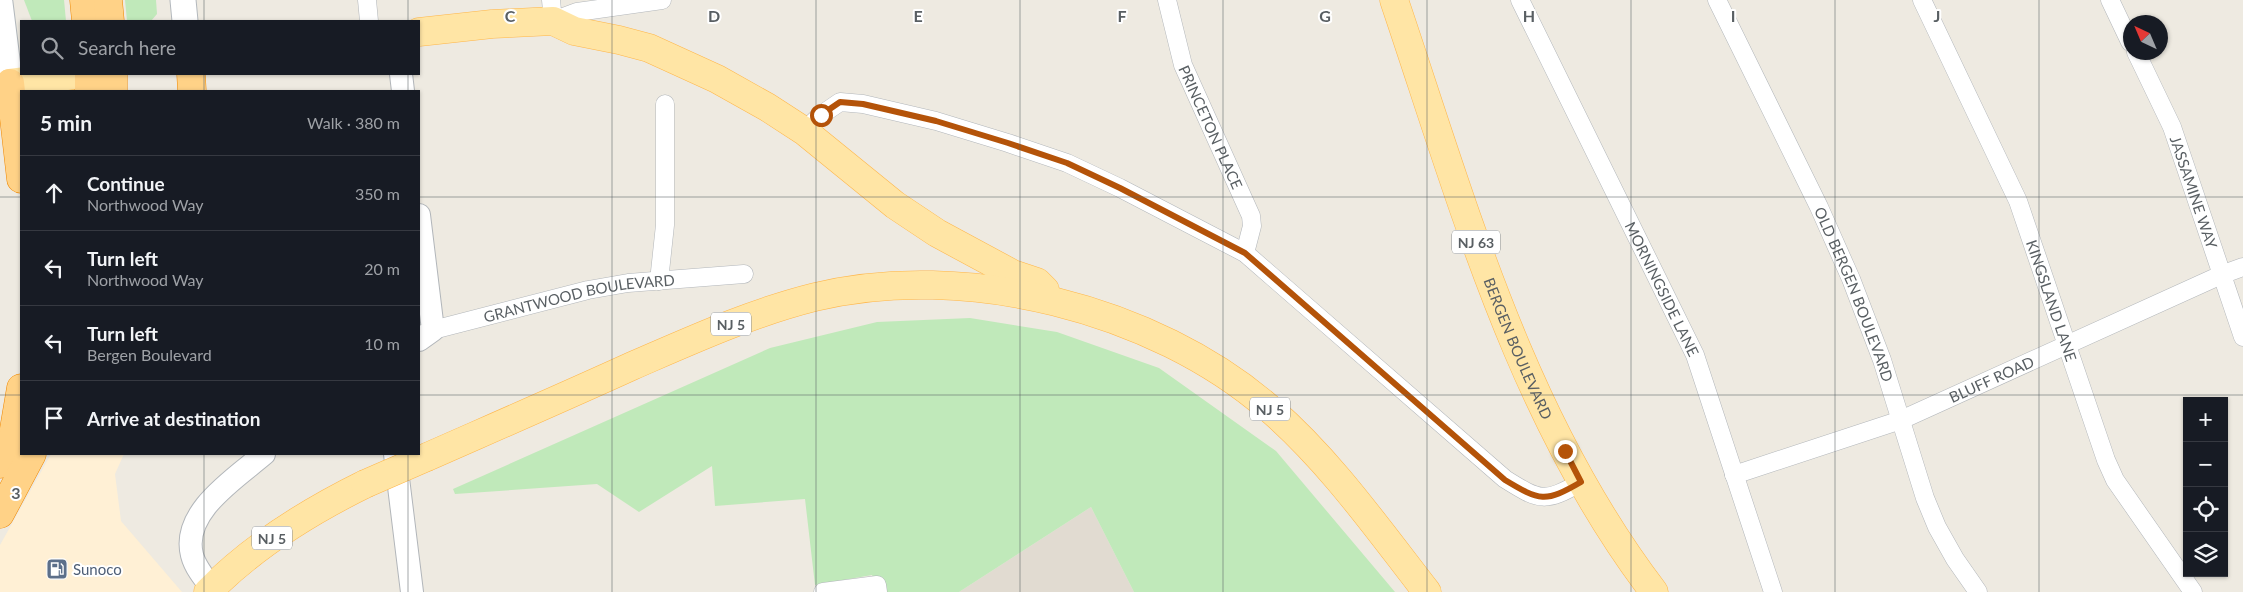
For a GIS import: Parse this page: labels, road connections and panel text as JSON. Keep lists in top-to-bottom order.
{
  "streets": {
    "main road": ["NJ 63", "NJ 5", "BERGEN BOULEVARD"],
    "street": [
      "PRINCETON PLACE",
      "JASSAMINE WAY",
      "MORNINGSIDE LANE",
      "OLD BERGEN BOULEVARD",
      "GRANTWOOD BOULEVARD",
      "KINGSLAND LANE",
      "BLUFF ROAD"
    ]
  },
  "crossings": [
    ["JASSAMINE WAY", "BLUFF ROAD"],
    ["MORNINGSIDE LANE", "BLUFF ROAD"],
    ["OLD BERGEN BOULEVARD", "BLUFF ROAD"],
    ["KINGSLAND LANE", "BLUFF ROAD"]
  ],
  "places": {
    "fuel station": ["Sunoco"]
  },
  "north": "top left",
  "page": {
    "search": "Search here",
    "heading": ["5 min", "Walk · 380 m"],
    "list": [
      ["Continue", "Northwood Way", "350 m"],
      ["Turn left", "Northwood Way", "20 m"],
      ["Turn left", "Bergen Boulevard", "10 m"],
      "Arrive at destination"
    ],
    "map_buttons": ["+", "−"]
  },
  "grid": {
    "columns": [
      "C",
      "D",
      "E",
      "F",
      "G",
      "H",
      "I",
      "J"
    ],
    "rows": ["3"]
  }
}
